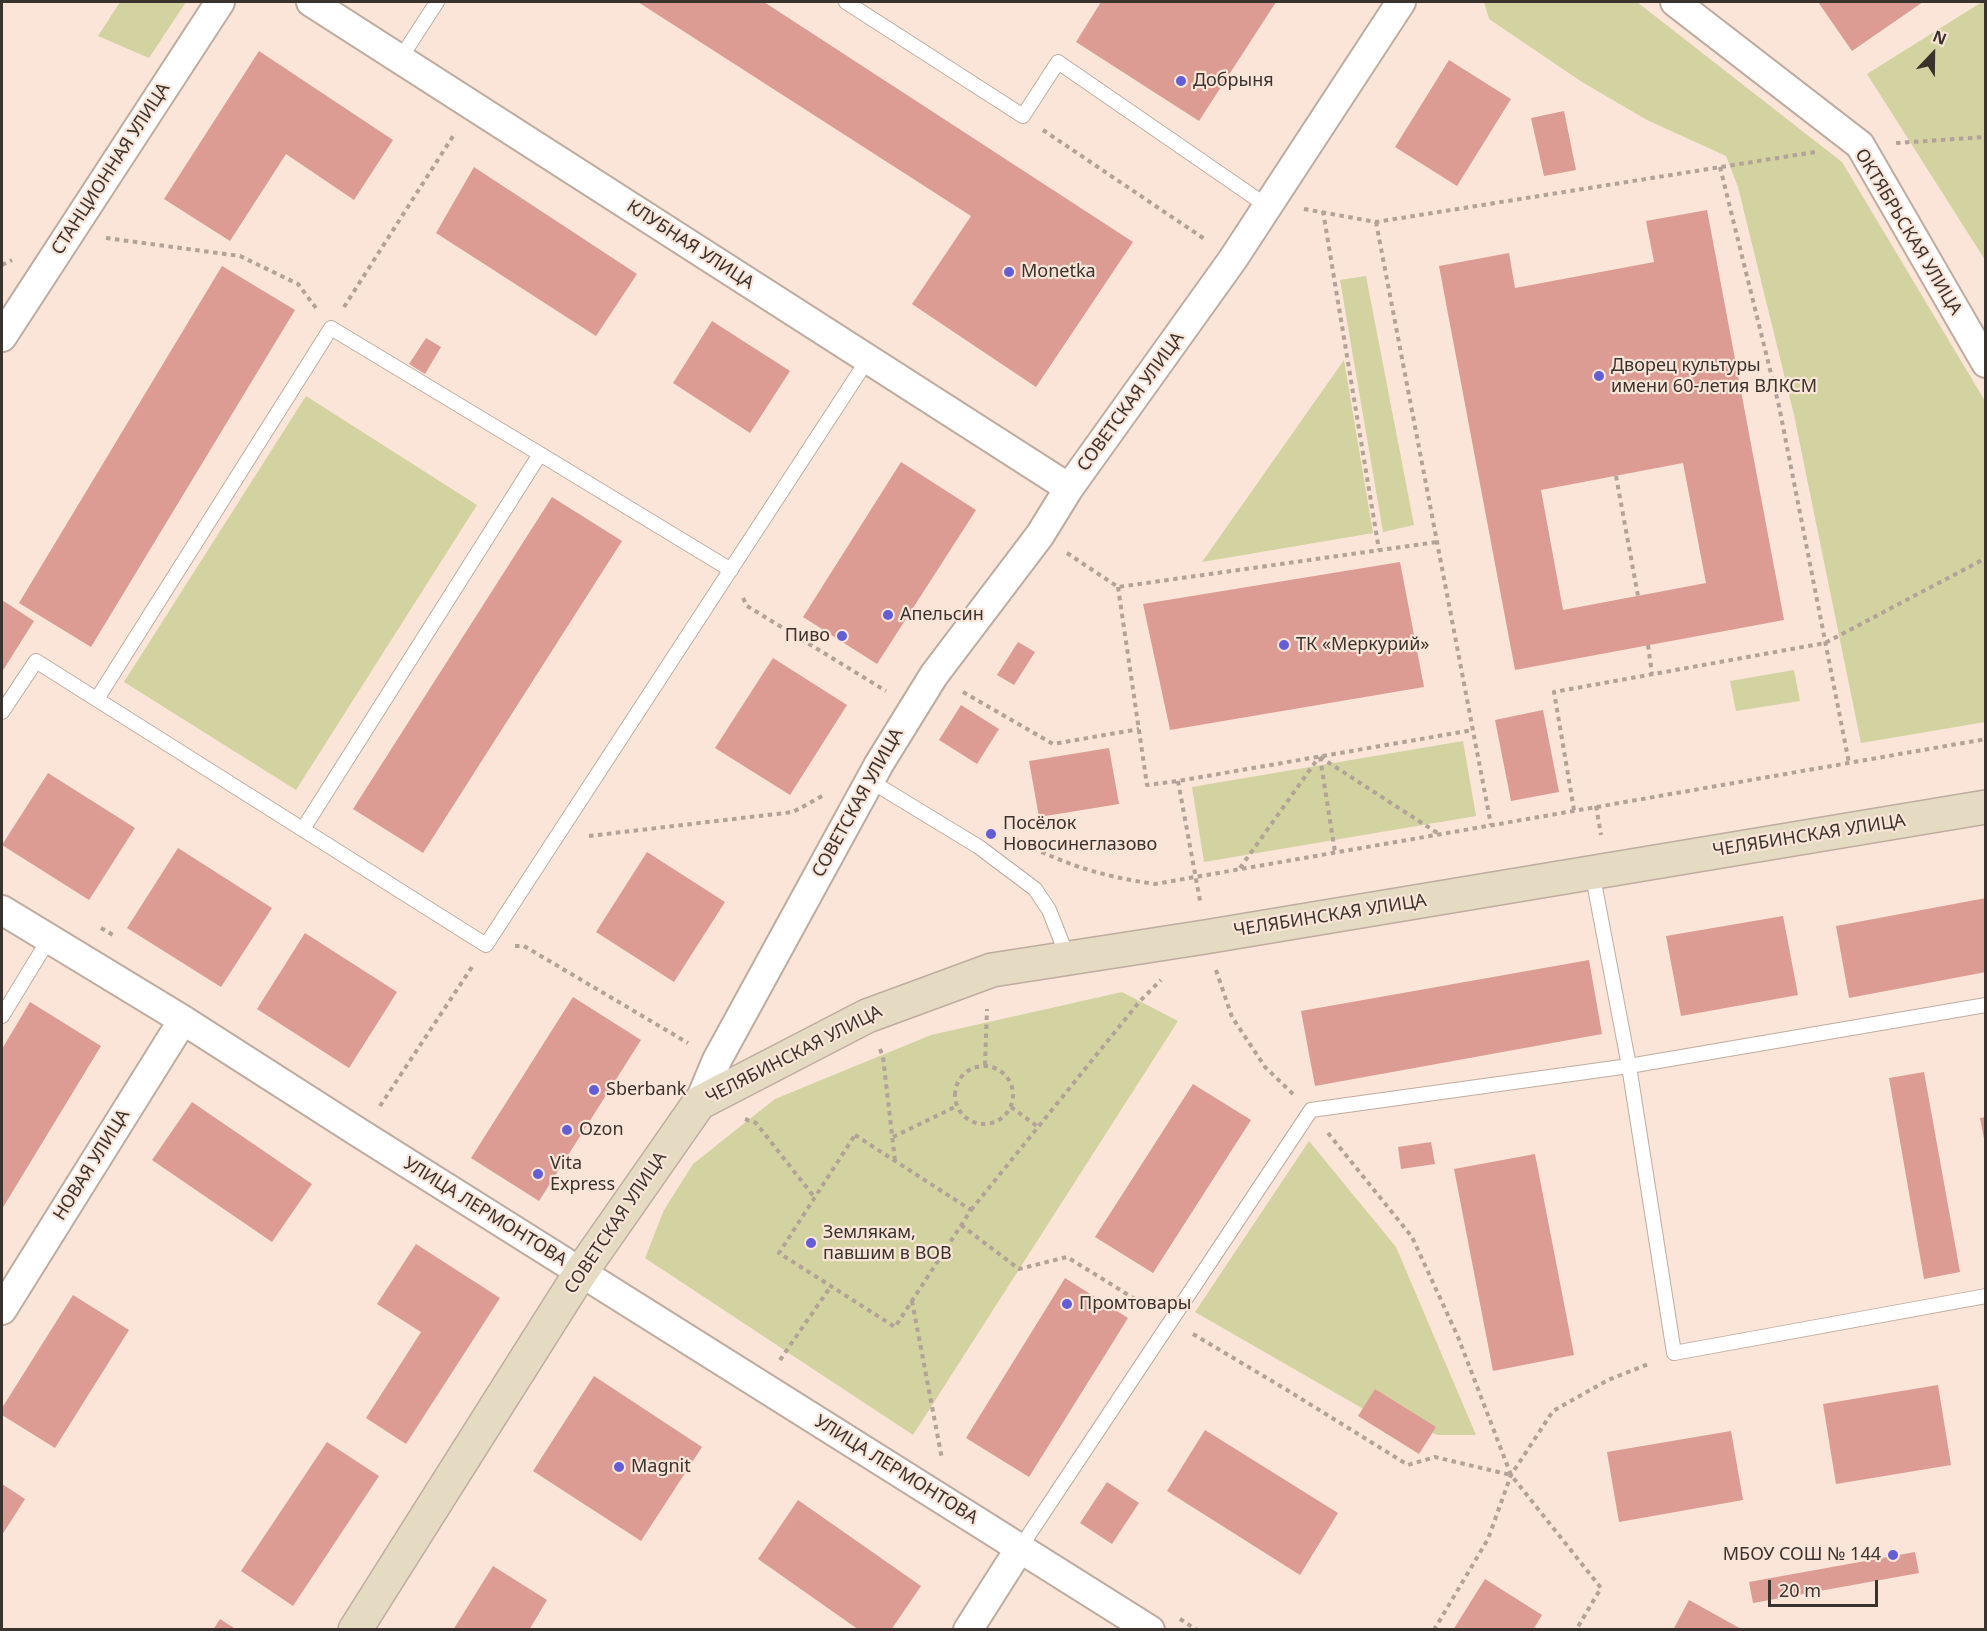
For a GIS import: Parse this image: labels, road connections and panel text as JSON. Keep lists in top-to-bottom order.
{
  "streets": {
    "street": [
      "СТАНЦИОННАЯ УЛИЦА",
      "ОКТЯБРЬСКАЯ УЛИЦА",
      "КЛУБНАЯ УЛИЦА",
      "СОВЕТСКАЯ УЛИЦА",
      "ЧЕЛЯБИНСКАЯ УЛИЦА",
      "НОВАЯ УЛИЦА",
      "УЛИЦА ЛЕРМОНТОВА"
    ]
  },
  "crossings": [
    ["КЛУБНАЯ УЛИЦА", "СОВЕТСКАЯ УЛИЦА"],
    ["СОВЕТСКАЯ УЛИЦА", "ЧЕЛЯБИНСКАЯ УЛИЦА"],
    ["СОВЕТСКАЯ УЛИЦА", "УЛИЦА ЛЕРМОНТОВА"],
    ["НОВАЯ УЛИЦА", "УЛИЦА ЛЕРМОНТОВА"]
  ],
  "places": [
    "Добрыня",
    "Monetka",
    "Дворец культуры имени 60-летия ВЛКСМ",
    "Апельсин",
    "Пиво",
    "ТК «Меркурий»",
    "Посёлок Новосинеглазово",
    "Sberbank",
    "Ozon",
    "Vita Express",
    "Землякам, павшим в ВОВ",
    "Промтовары",
    "Magnit",
    "МБОУ СОШ № 144"
  ],
  "scale_bar": "20 m",
  "north": "top"
}
